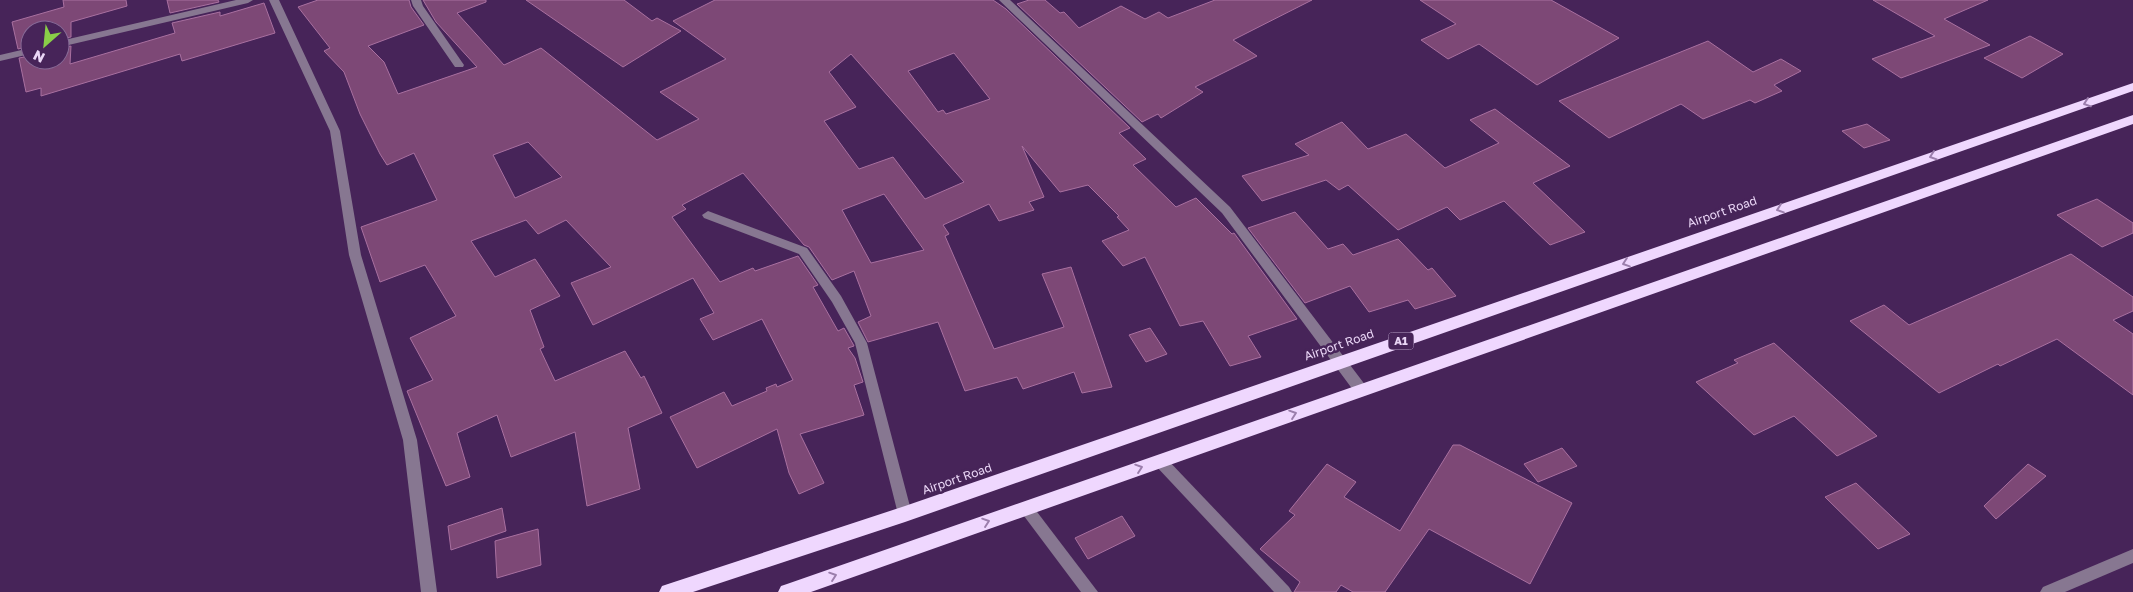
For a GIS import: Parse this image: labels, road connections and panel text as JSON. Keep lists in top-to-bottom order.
{
  "streets": {
    "highway": ["Airport Road", "A1"]
  },
  "north": "bottom left"
}
